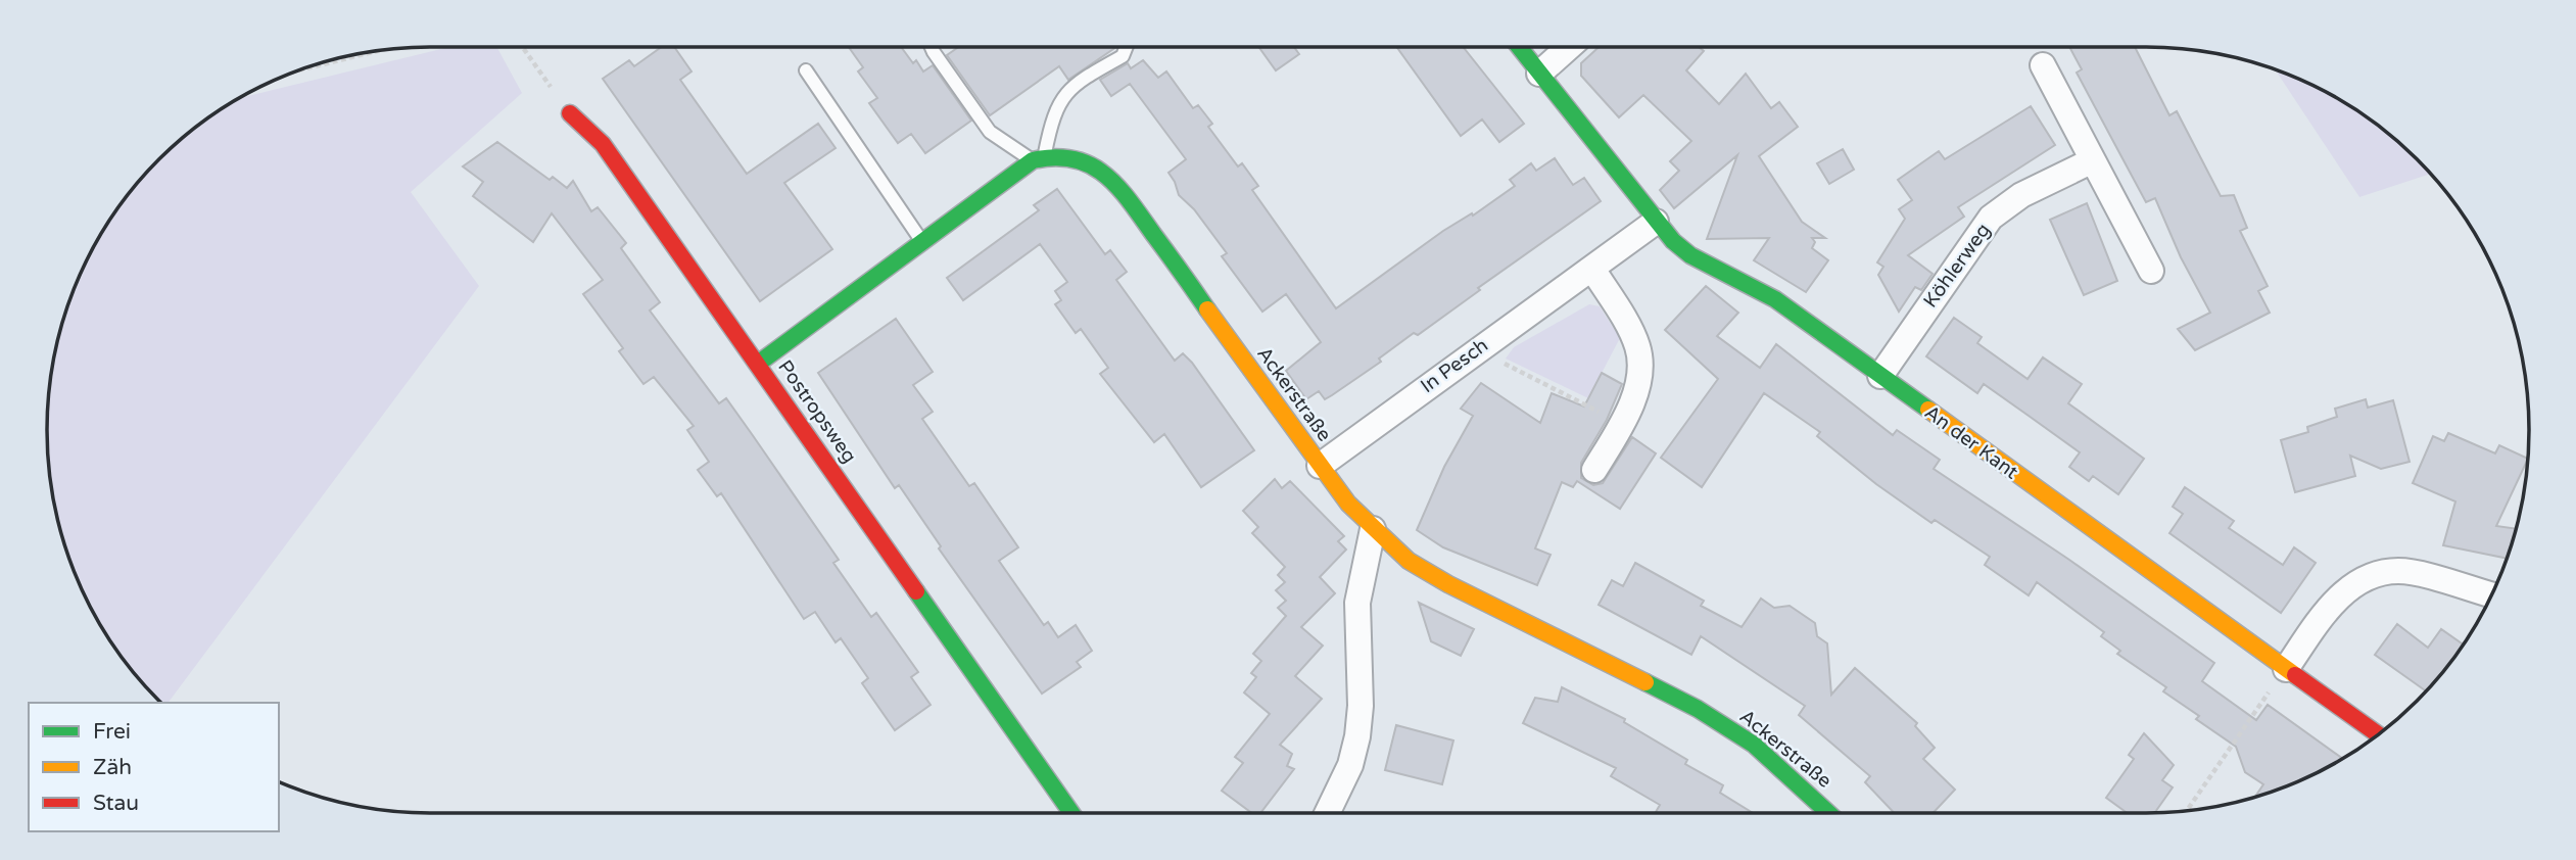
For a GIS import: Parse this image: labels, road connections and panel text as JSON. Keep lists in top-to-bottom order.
{
  "streets": {
    "street": [
      "Köhlerweg",
      "In Pesch",
      "Ackerstraße",
      "Postropsweg",
      "An der Kant"
    ]
  },
  "crossings": [
    ["Köhlerweg", "An der Kant"],
    ["In Pesch", "Ackerstraße"],
    ["In Pesch", "An der Kant"]
  ],
  "legend": ["Frei", "Zäh", "Stau"]
}
